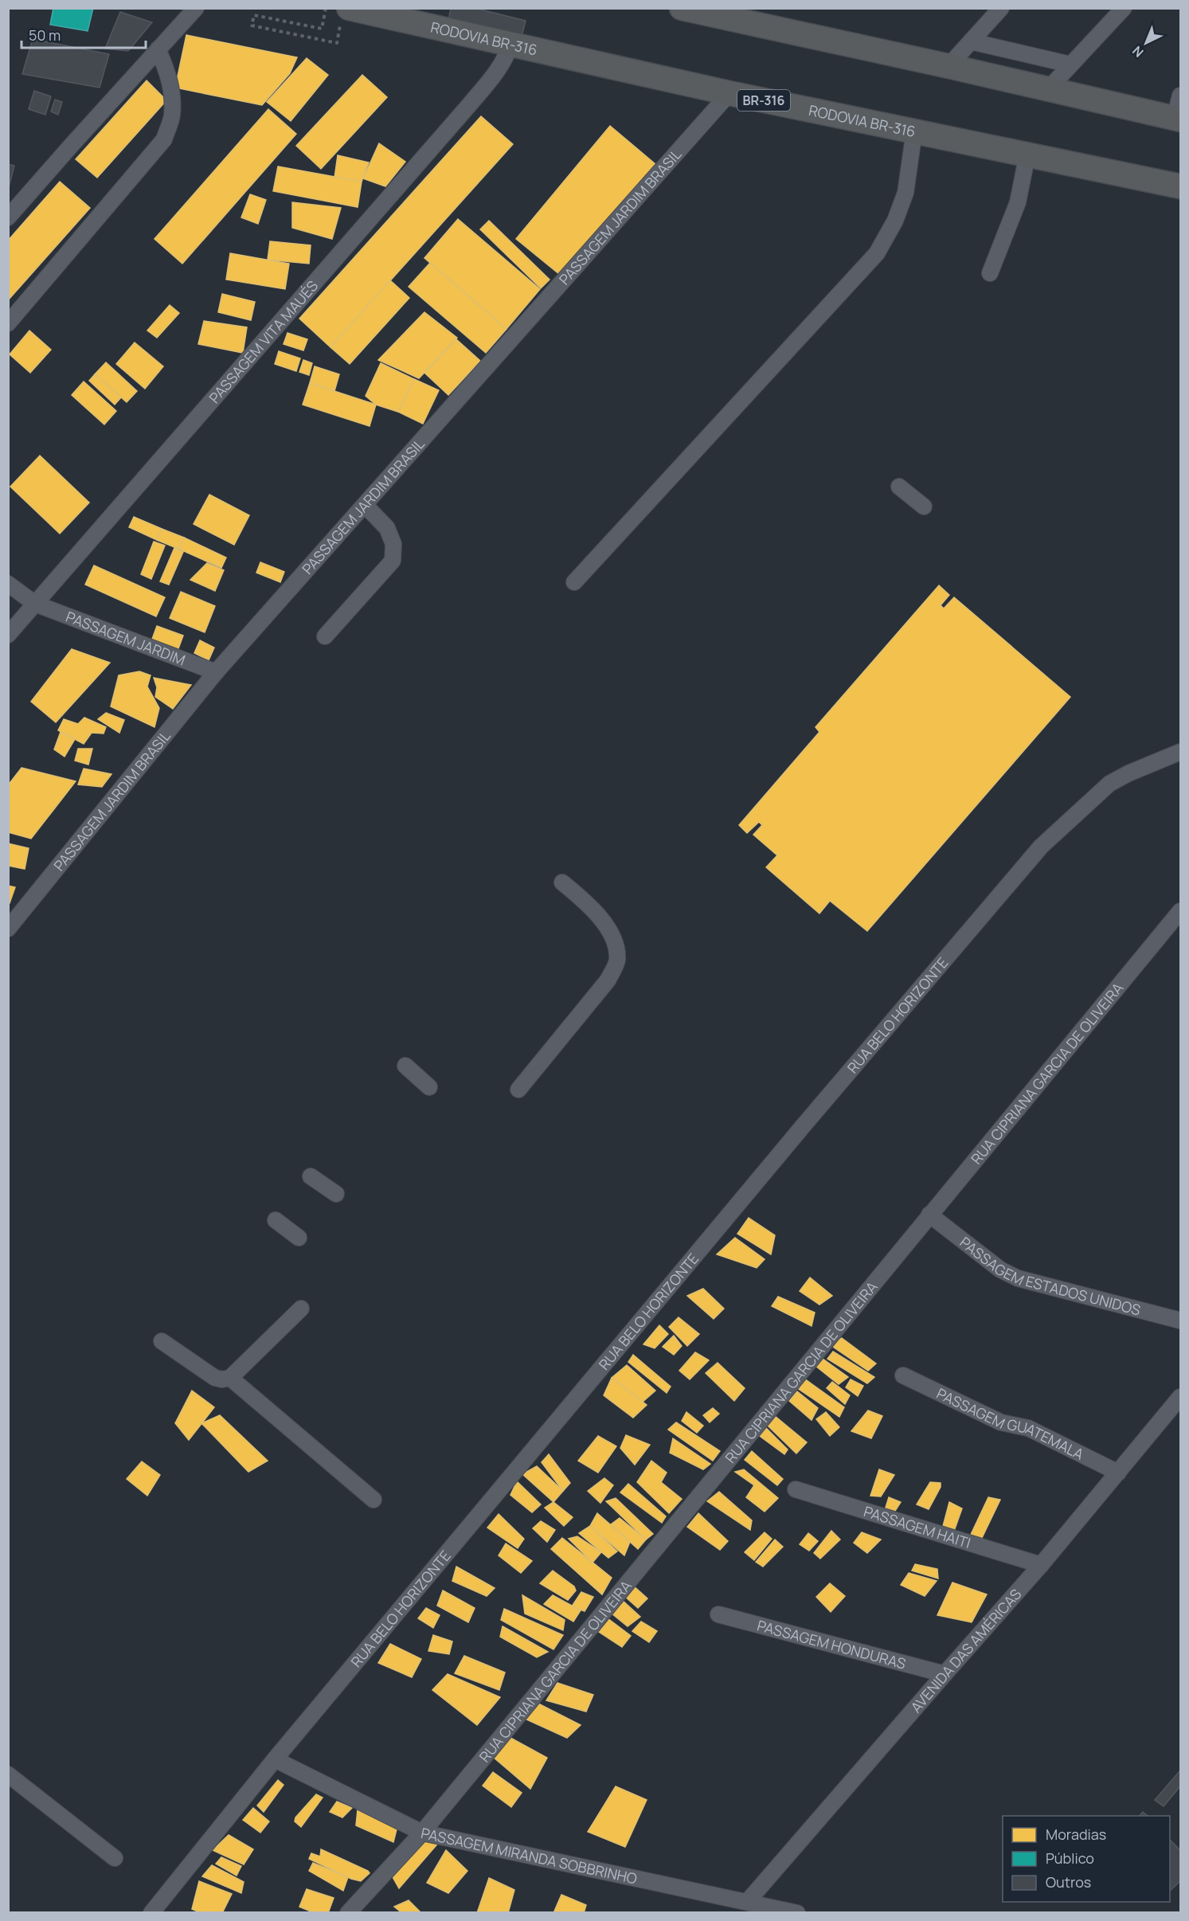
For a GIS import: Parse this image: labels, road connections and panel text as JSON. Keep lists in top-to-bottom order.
{
  "streets": {
    "highway": ["RODOVIA BR-316", "BR-316"],
    "street": [
      "PASSAGEM JARDIM BRASIL",
      "PASSAGEM VITA MAUÉS",
      "PASSAGEM JARDIM",
      "RUA BELO HORIZONTE",
      "RUA CIPRIANA GARCIA DE OLIVEIRA",
      "PASSAGEM ESTADOS UNIDOS",
      "PASSAGEM GUATEMALA",
      "PASSAGEM HAITI",
      "PASSAGEM HONDURAS",
      "AVENIDA DAS AMÉRICAS",
      "PASSAGEM MIRANDA SOBBRINHO"
    ]
  },
  "crossings": [
    ["RODOVIA BR-316", "PASSAGEM JARDIM BRASIL"],
    ["RODOVIA BR-316", "PASSAGEM VITA MAUÉS"],
    ["PASSAGEM JARDIM BRASIL", "PASSAGEM JARDIM"],
    ["PASSAGEM VITA MAUÉS", "PASSAGEM JARDIM"],
    ["RUA BELO HORIZONTE", "PASSAGEM MIRANDA SOBBRINHO"],
    ["RUA CIPRIANA GARCIA DE OLIVEIRA", "PASSAGEM ESTADOS UNIDOS"],
    ["RUA CIPRIANA GARCIA DE OLIVEIRA", "PASSAGEM MIRANDA SOBBRINHO"],
    ["PASSAGEM GUATEMALA", "AVENIDA DAS AMÉRICAS"],
    ["PASSAGEM HAITI", "AVENIDA DAS AMÉRICAS"],
    ["PASSAGEM HONDURAS", "AVENIDA DAS AMÉRICAS"],
    ["AVENIDA DAS AMÉRICAS", "PASSAGEM MIRANDA SOBBRINHO"]
  ],
  "legend": ["Moradias", "Público", "Outros"],
  "scale_bar": "50 m",
  "north": "bottom left"
}
